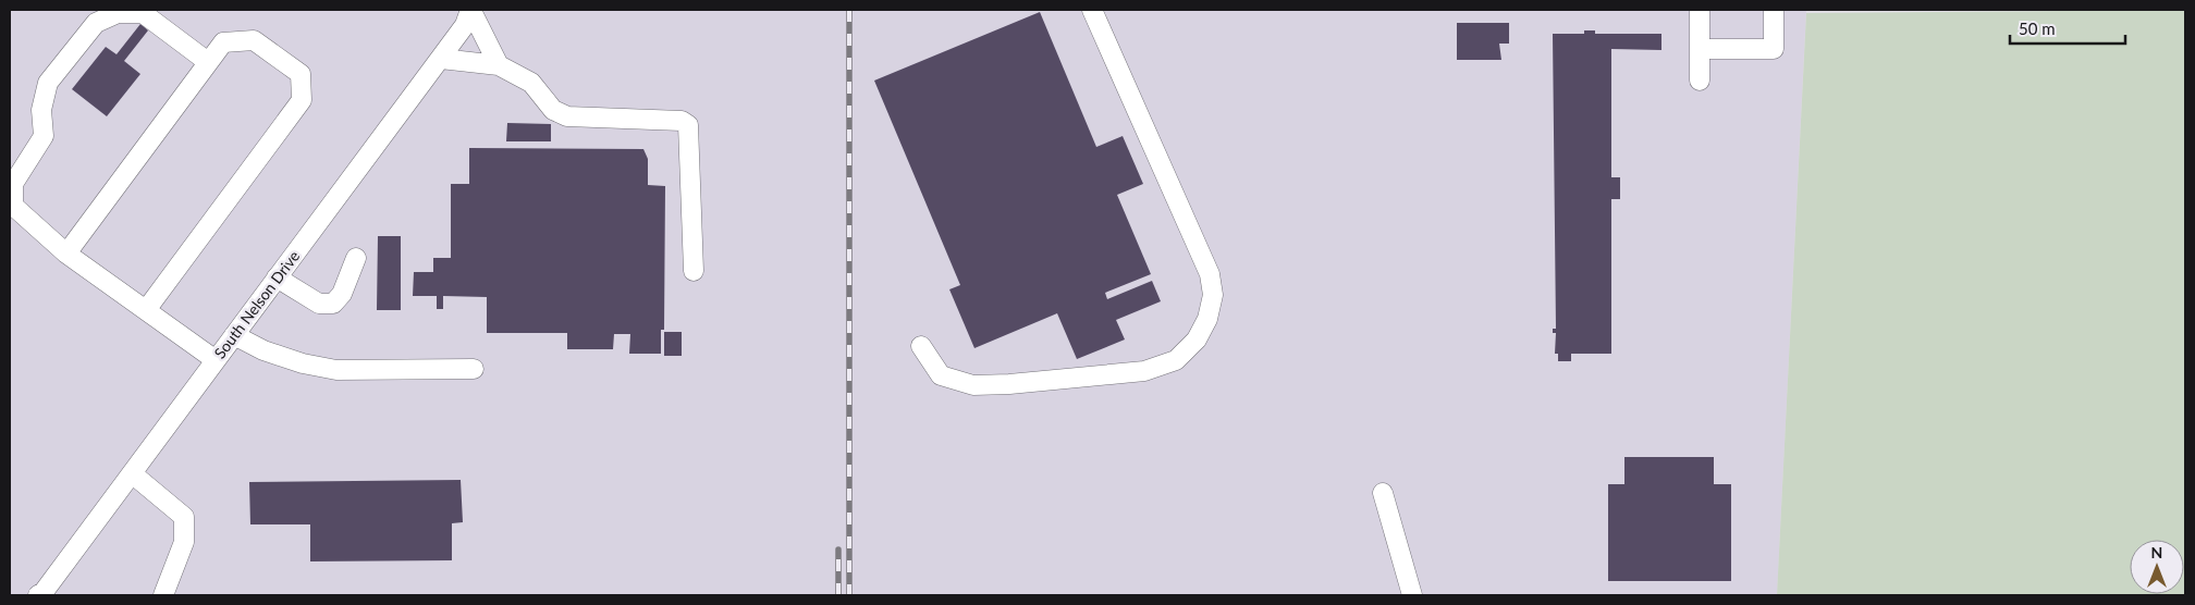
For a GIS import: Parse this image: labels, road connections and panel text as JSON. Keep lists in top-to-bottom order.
{
  "streets": {
    "lane": ["South Nelson Drive"]
  },
  "scale_bar": "50 m",
  "north": "top"
}
